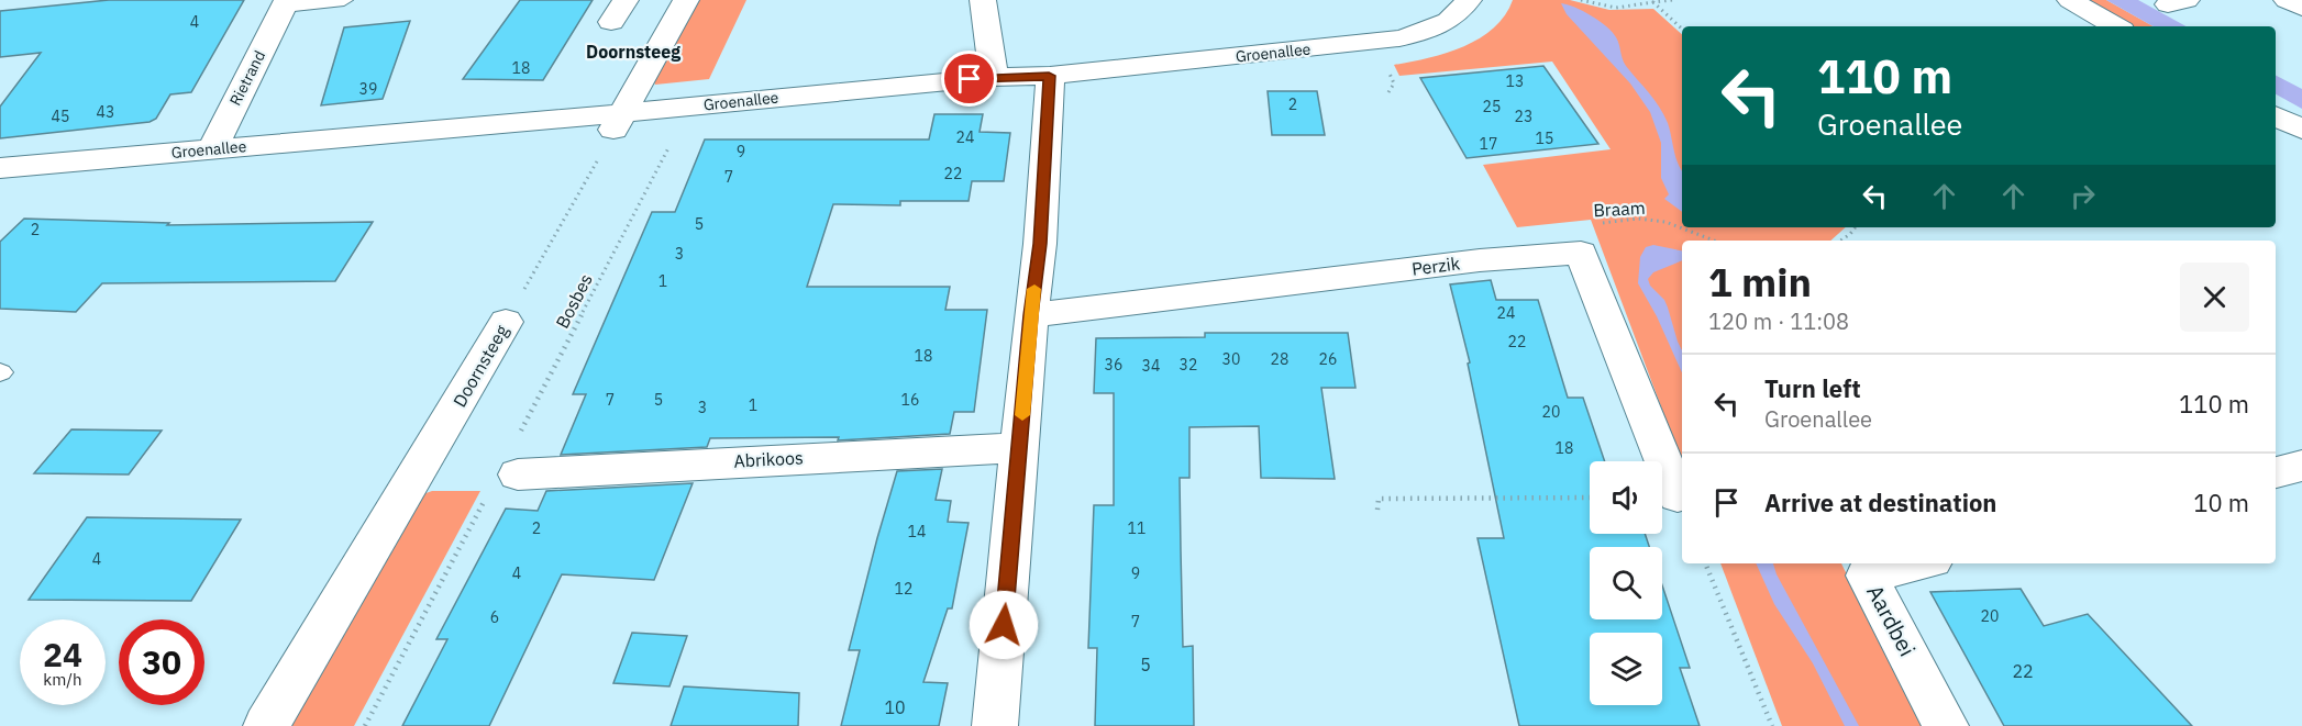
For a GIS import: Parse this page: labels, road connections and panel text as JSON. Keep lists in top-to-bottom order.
{
  "streets": {
    "street": [
      "Groenallee",
      "Rietrand",
      "Perzik",
      "Doornsteeg",
      "Abrikoos",
      "Aardbei"
    ],
    "path": ["Braam", "Bosbes"]
  },
  "crossings": [
    ["Groenallee", "Rietrand"],
    ["Groenallee", "Doornsteeg"],
    ["Braam", "Perzik"],
    ["Bosbes", "Abrikoos"]
  ],
  "districts": ["Doornsteeg"],
  "house_numbers": [
    "4",
    "18",
    "13",
    "39",
    "2",
    "25",
    "43",
    "45",
    "23",
    "24",
    "15",
    "17",
    "9",
    "22",
    "7",
    "5",
    "2",
    "3",
    "1",
    "24",
    "22",
    "18",
    "30",
    "28",
    "26",
    "36",
    "32",
    "34",
    "7",
    "5",
    "16",
    "1",
    "3",
    "20",
    "18",
    "2",
    "11",
    "14",
    "4",
    "4",
    "9",
    "12",
    "20",
    "6",
    "7",
    "5",
    "22",
    "10"
  ],
  "page": {
    "turn": ["110 m", "Groenallee"],
    "heading": ["1 min", "120 m · 11:08"],
    "list": [
      {
        "name": "Turn left",
        "note": "Groenallee",
        "value": "110 m"
      },
      {
        "name": "Arrive at destination",
        "value": "10 m"
      }
    ],
    "speed": "24 km/h",
    "limit": "30"
  }
}
